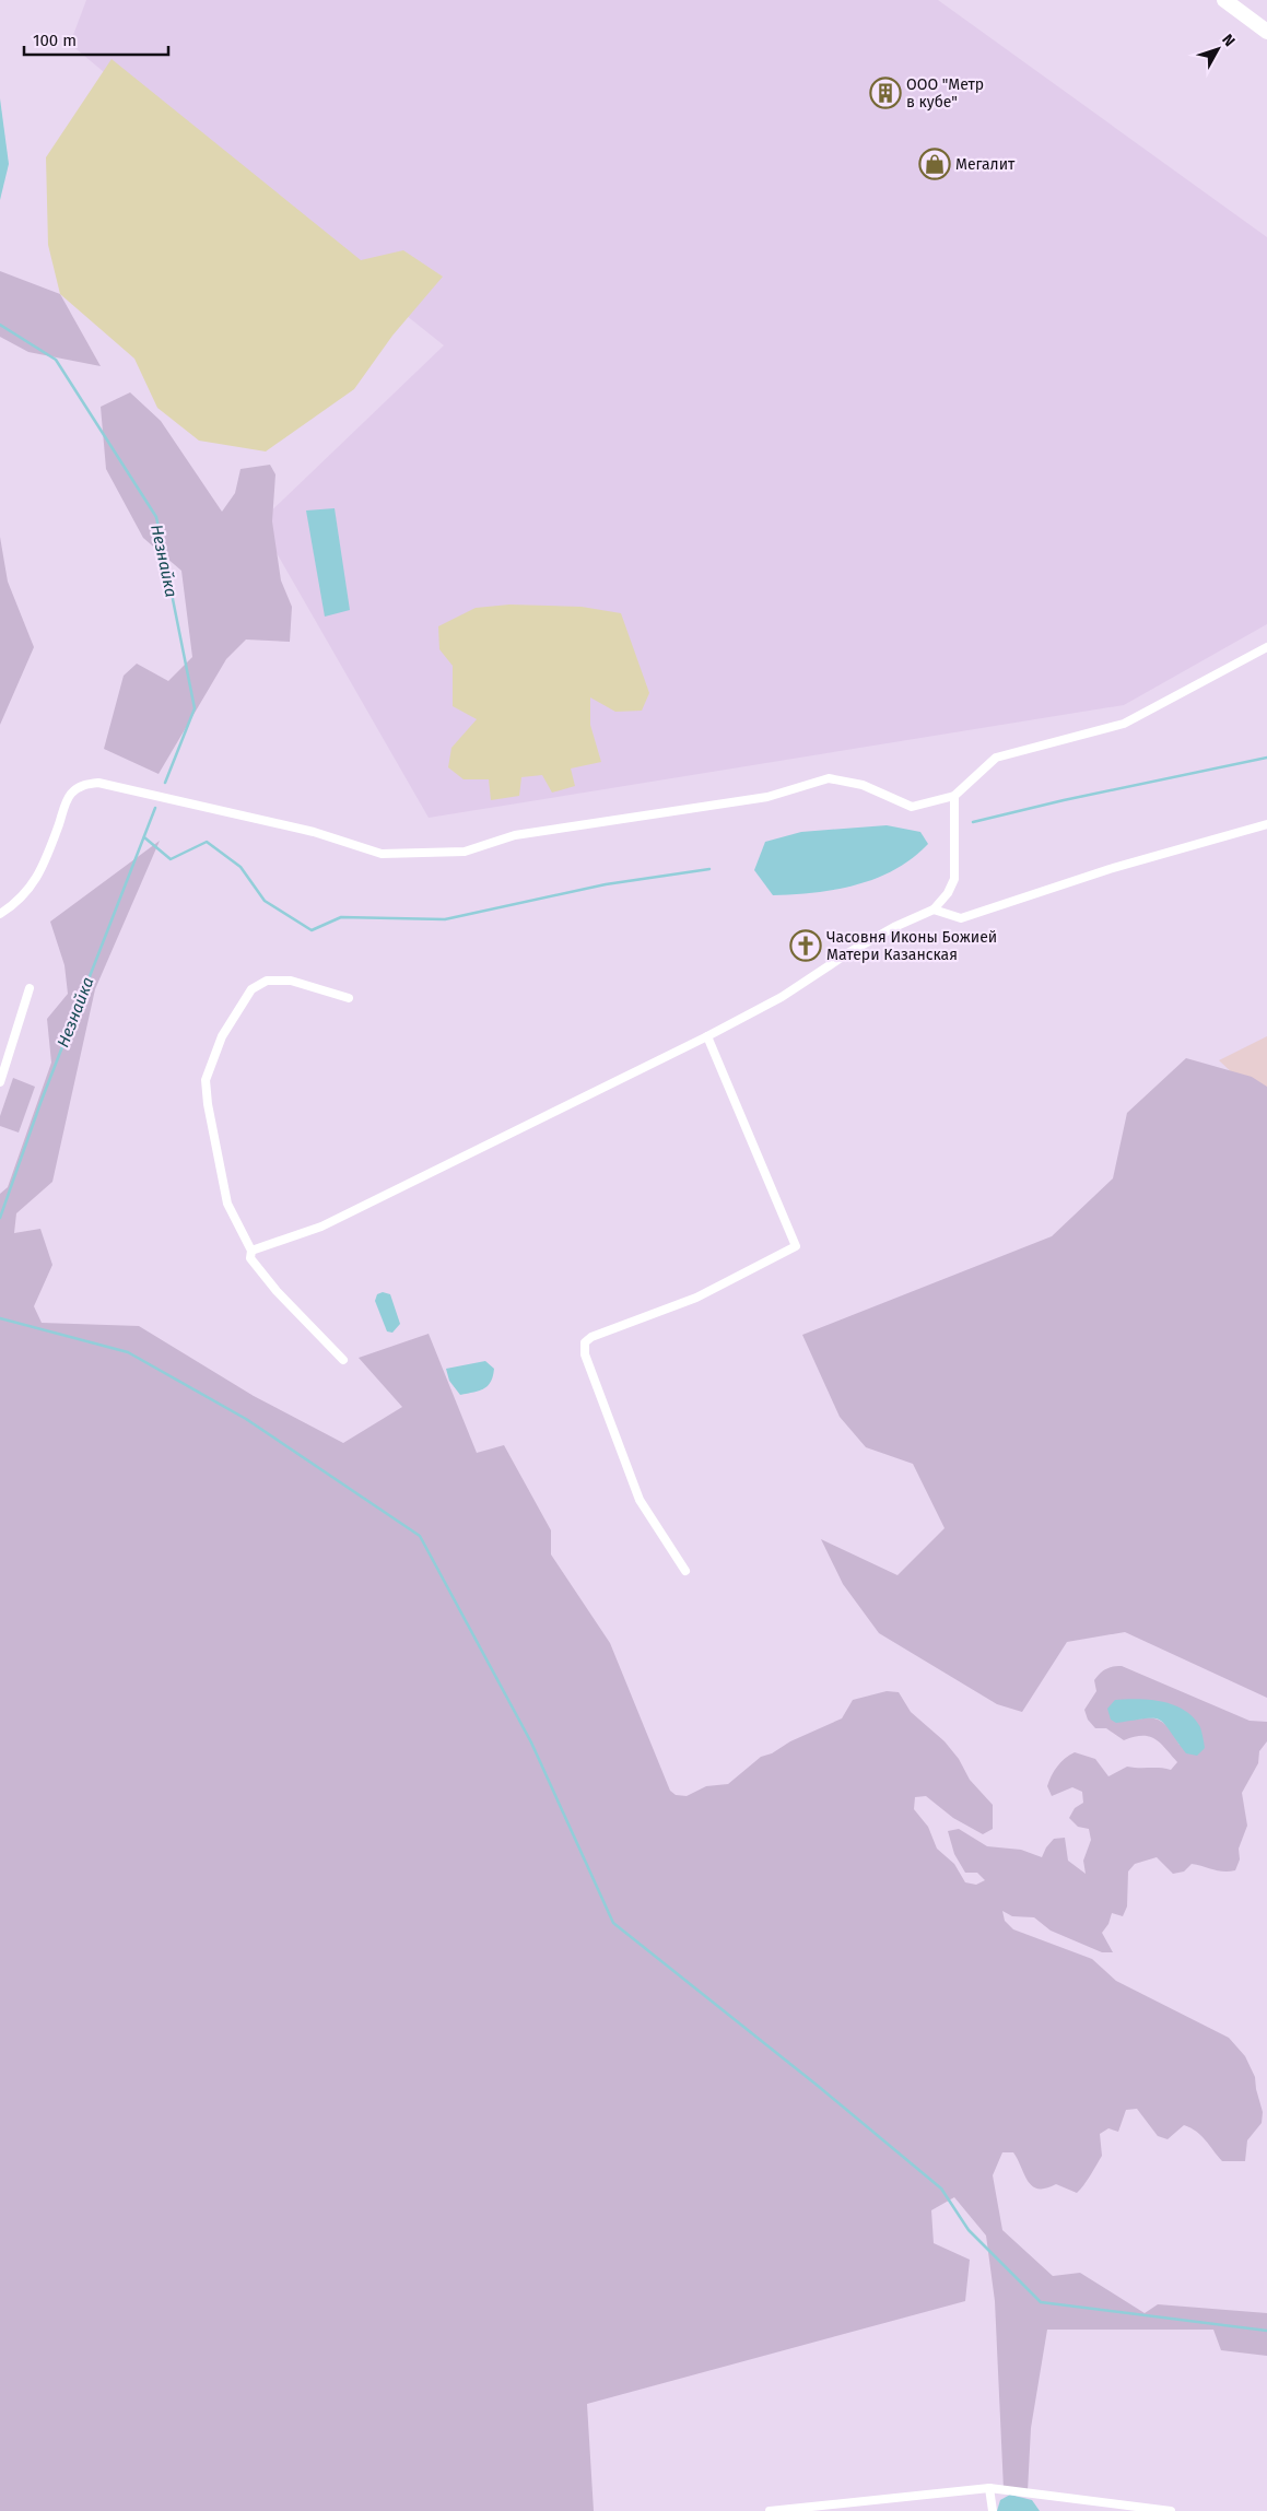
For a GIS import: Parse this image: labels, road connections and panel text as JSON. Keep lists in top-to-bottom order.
{
  "water": ["Незнайка"],
  "places": {
    "building": ["ООО \"Метр в кубе\""],
    "shop": ["Мегалит"],
    "church": ["Часовня Иконы Божией Матери Казанская"]
  },
  "scale_bar": "100 m",
  "north": "top right"
}
